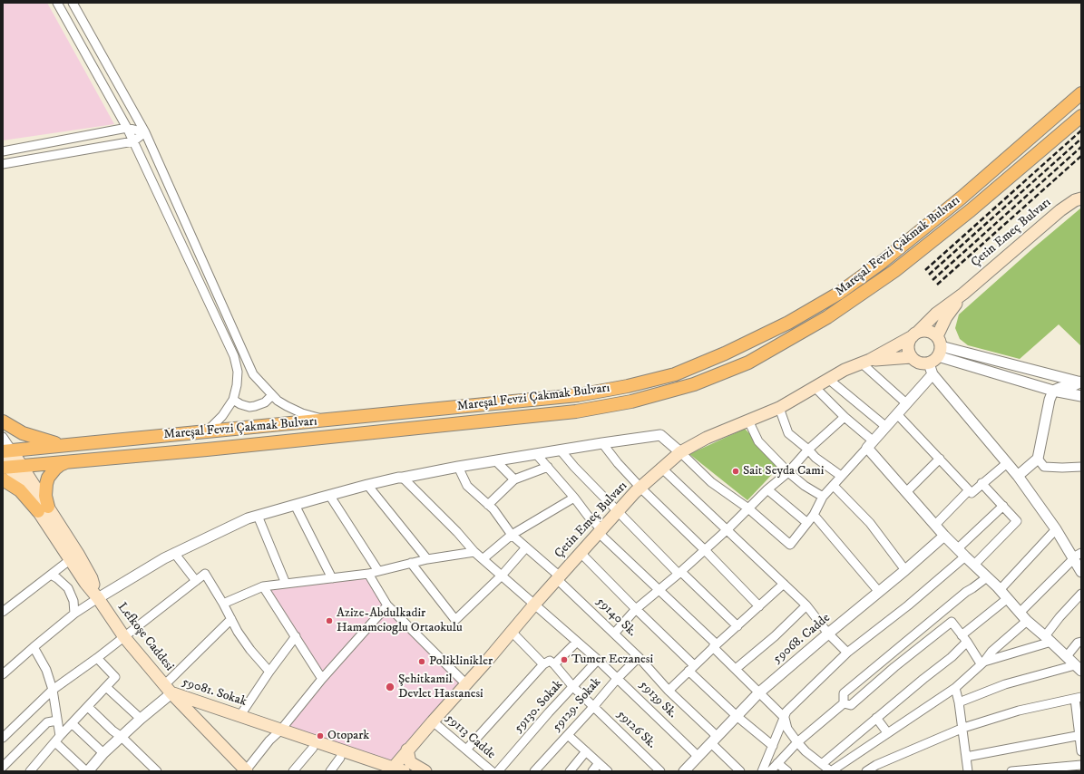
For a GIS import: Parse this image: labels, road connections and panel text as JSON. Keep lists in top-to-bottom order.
{
  "streets": {
    "main road": [
      "Çetin Emeç Bulvarı",
      "Mareşal Fevzi Çakmak Bulvarı",
      "Lefkoşe Caddesi",
      "59081. Sokak"
    ],
    "street": [
      "59140 Sk.",
      "59068. Cadde",
      "59139 Sk.",
      "59129. Sokak",
      "59130. Sokak",
      "59126 Sk.",
      "59113 Cadde"
    ]
  },
  "crossings": [
    ["Çetin Emeç Bulvarı", "59140 Sk."],
    ["Çetin Emeç Bulvarı", "59081. Sokak"],
    ["Çetin Emeç Bulvarı", "59139 Sk."],
    ["Çetin Emeç Bulvarı", "59113 Cadde"],
    ["59140 Sk.", "59068. Cadde"],
    ["59140 Sk.", "59129. Sokak"],
    ["Lefkoşe Caddesi", "59081. Sokak"],
    ["59068. Cadde", "59139 Sk."],
    ["59139 Sk.", "59129. Sokak"],
    ["59139 Sk.", "59130. Sokak"],
    ["59129. Sokak", "59126 Sk."],
    ["59130. Sokak", "59126 Sk."]
  ],
  "places": [
    "Sait Seyda Cami",
    "Azize-Abdulkadir Hamamcioglu Ortaokulu",
    "Tumer Eczanesi",
    "Poliklinikler",
    "Şehitkamil Devlet Hastanesi",
    "Otopark"
  ]
}
